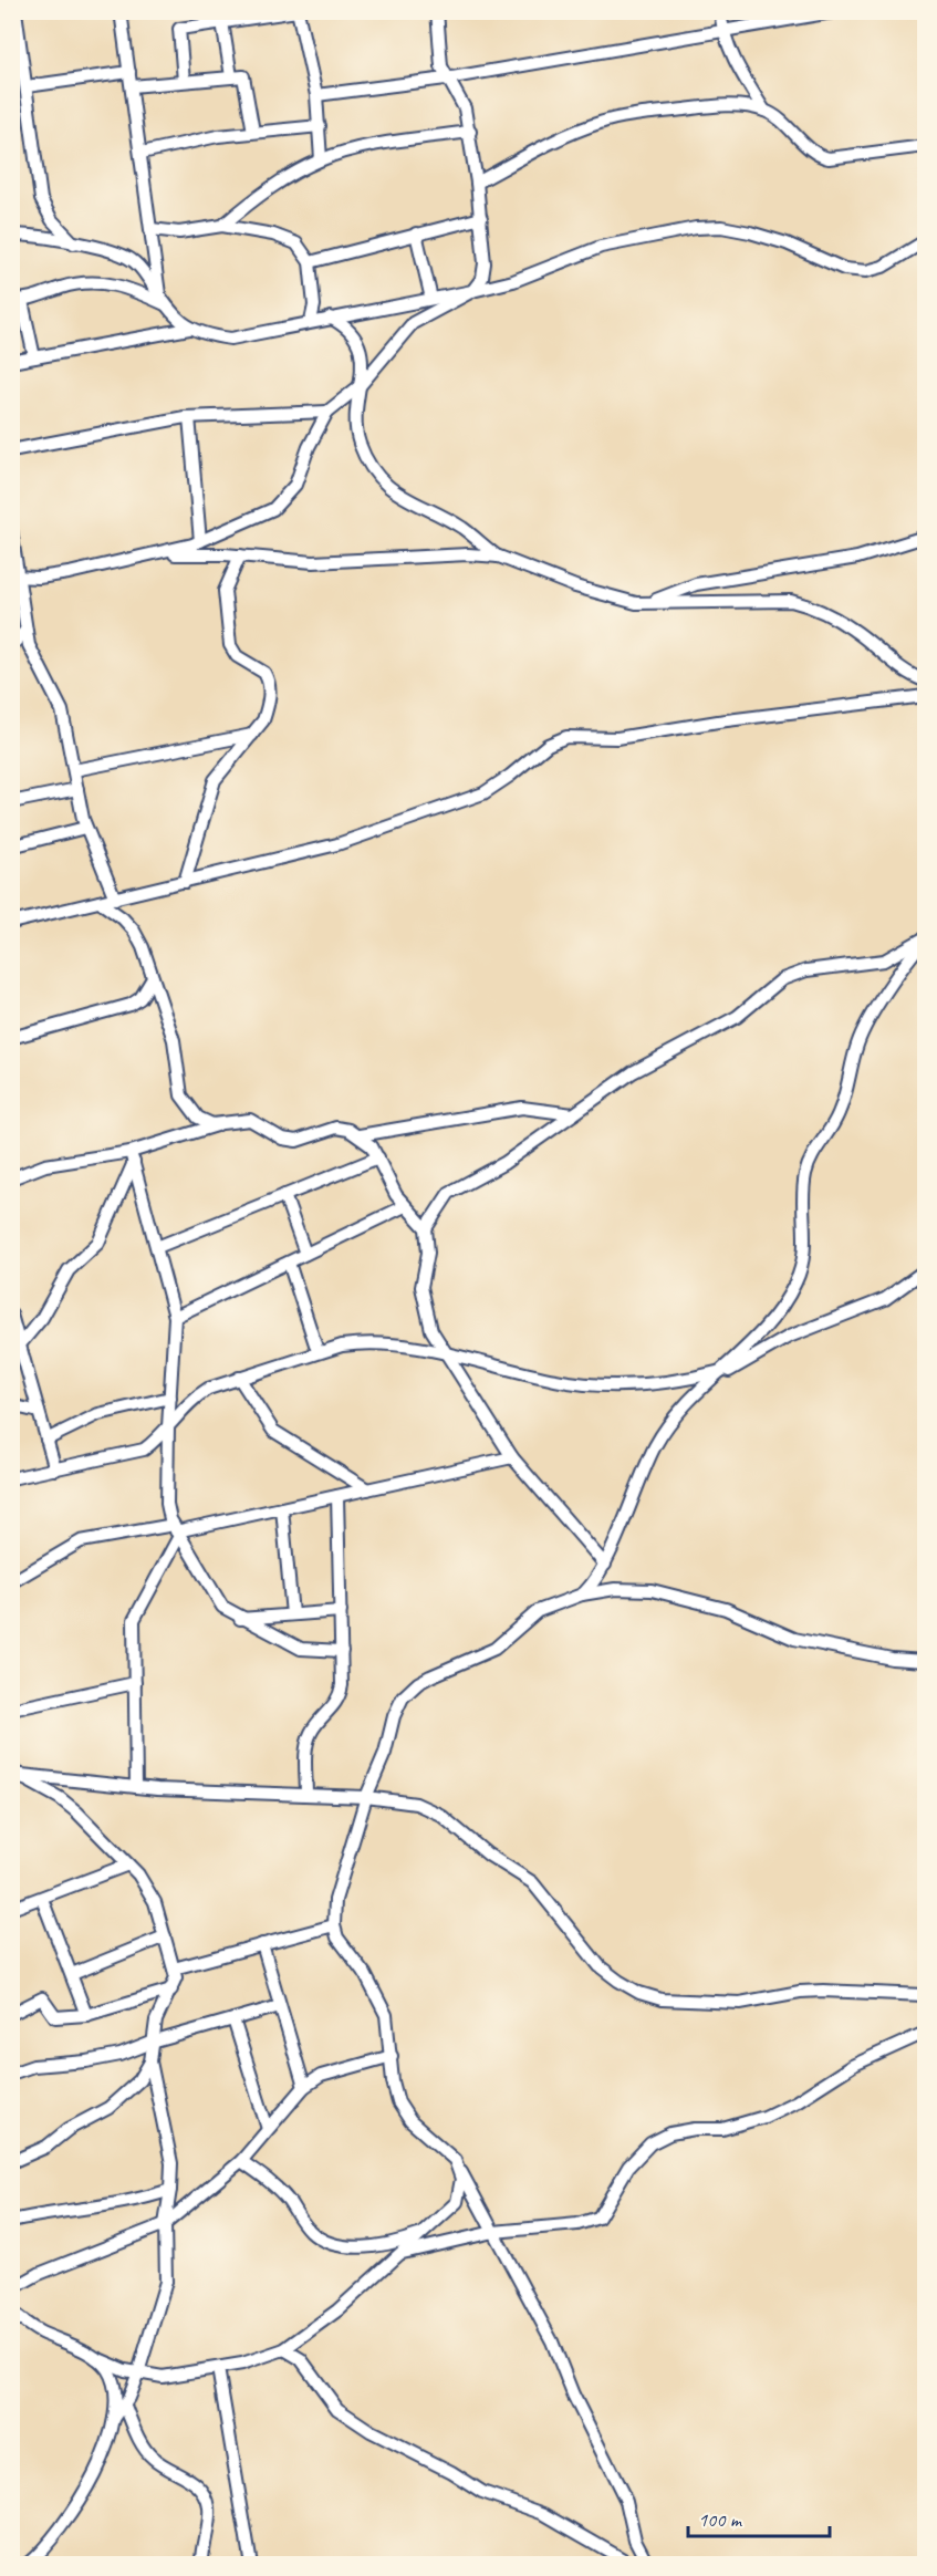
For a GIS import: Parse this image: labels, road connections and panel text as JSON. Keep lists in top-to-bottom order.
{
  "scale_bar": "100 m"
}
